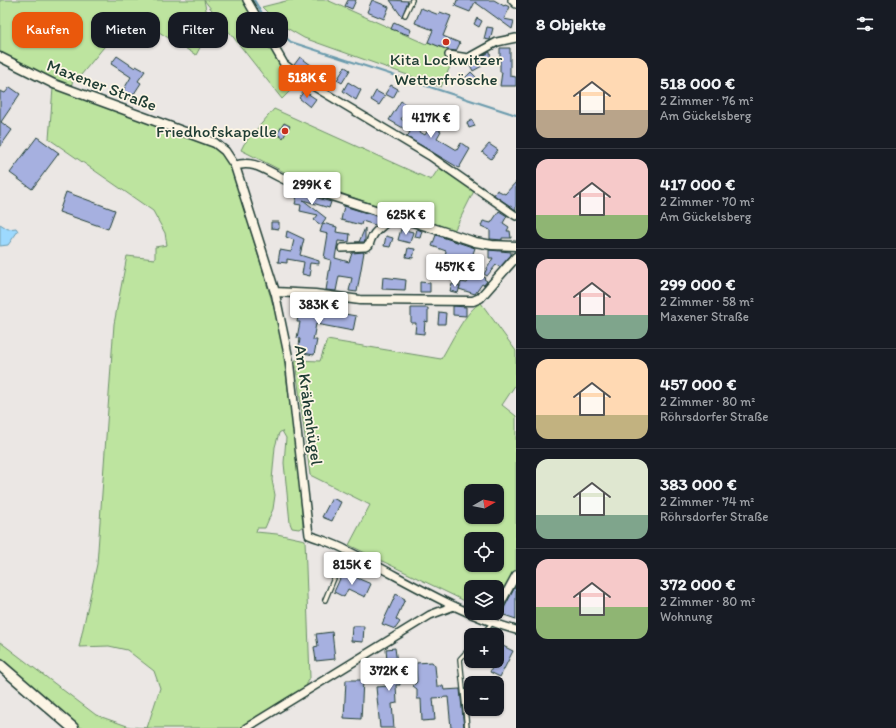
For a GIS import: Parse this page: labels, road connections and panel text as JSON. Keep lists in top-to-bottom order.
{
  "streets": {
    "street": ["Maxener Straße", "Am Krähenhügel"]
  },
  "crossings": [
    ["Maxener Straße", "Am Krähenhügel"]
  ],
  "places": ["Kita Lockwitzer Wetterfrösche", "Friedhofskapelle"],
  "north": "right",
  "page": {
    "heading": "8 Objekte",
    "chip": [
      "Kaufen",
      "Mieten",
      "Filter",
      "Neu"
    ],
    "list": [
      {
        "name": "518 000 €",
        "note": "2 Zimmer · 76 m² · Am Gückelsberg"
      },
      {
        "name": "417 000 €",
        "note": "2 Zimmer · 70 m² · Am Gückelsberg"
      },
      {
        "name": "299 000 €",
        "note": "2 Zimmer · 58 m² · Maxener Straße"
      },
      {
        "name": "457 000 €",
        "note": "2 Zimmer · 80 m² · Röhrsdorfer Straße"
      },
      {
        "name": "383 000 €",
        "note": "2 Zimmer · 74 m² · Röhrsdorfer Straße"
      },
      {
        "name": "372 000 €",
        "note": "2 Zimmer · 80 m² · Wohnung"
      }
    ],
    "price": [
      "518K €",
      "417K €",
      "299K €",
      "625K €",
      "457K €",
      "383K €",
      "815K €",
      "372K €"
    ],
    "map_buttons": ["+", "−"]
  }
}
